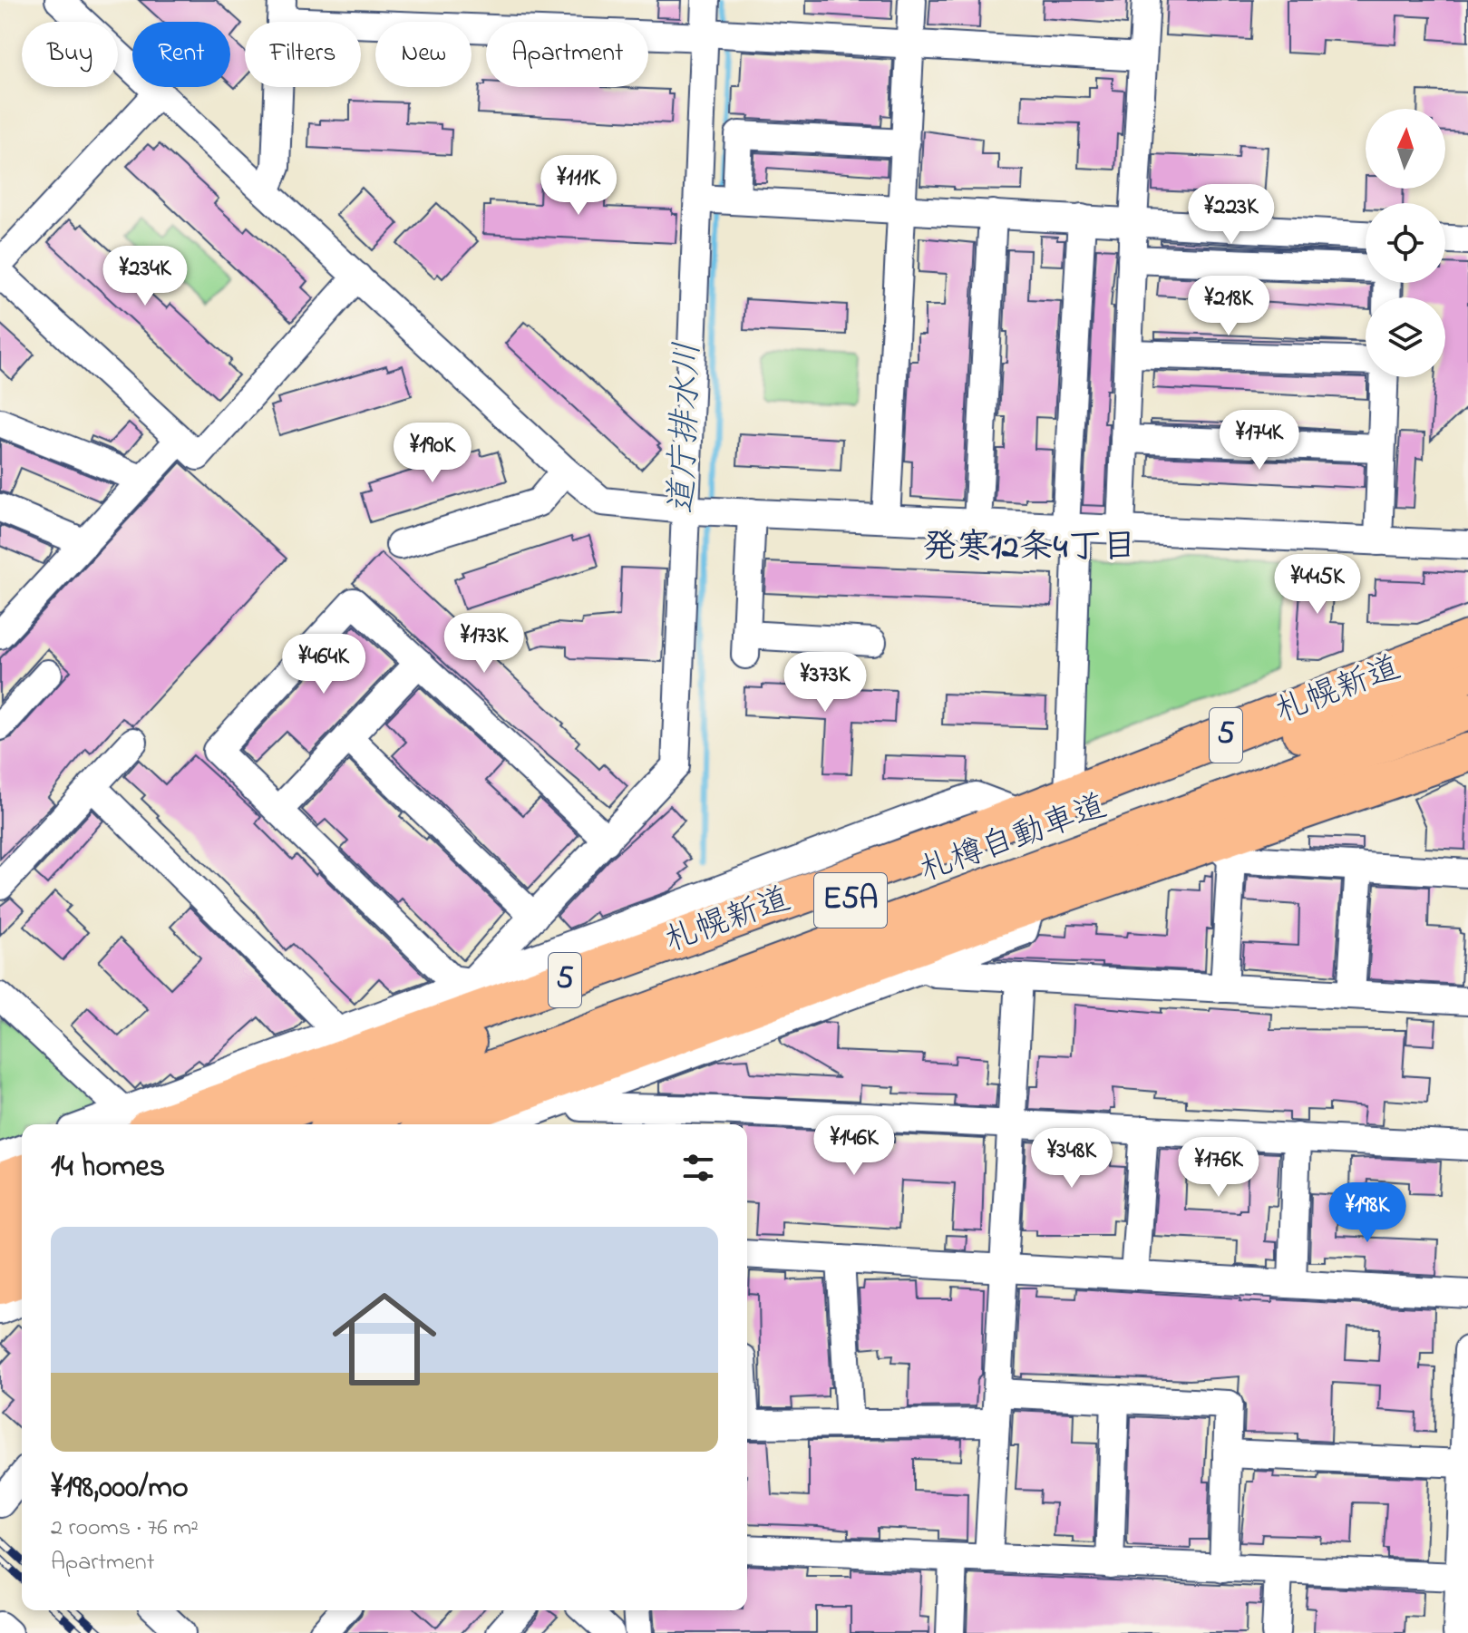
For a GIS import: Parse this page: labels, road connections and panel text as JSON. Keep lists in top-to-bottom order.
{
  "streets": {
    "highway": [
      "札幌新道",
      "5",
      "札樽自動車道",
      "E5A"
    ]
  },
  "districts": ["発寒12条4丁目"],
  "water": ["道庁排水川"],
  "north": "top",
  "page": {
    "chip": [
      "Buy",
      "Rent",
      "Filters",
      "New",
      "Apartment"
    ],
    "price": [
      "¥111K",
      "¥223K",
      "¥234K",
      "¥218K",
      "¥174K",
      "¥190K",
      "¥445K",
      "¥173K",
      "¥464K",
      "¥373K",
      "¥146K",
      "¥348K",
      "¥176K",
      "¥198K"
    ],
    "heading": "14 homes",
    "list": [
      {
        "name": "¥198,000/mo",
        "note": "2 rooms · 76 m² · Apartment"
      }
    ]
  }
}
